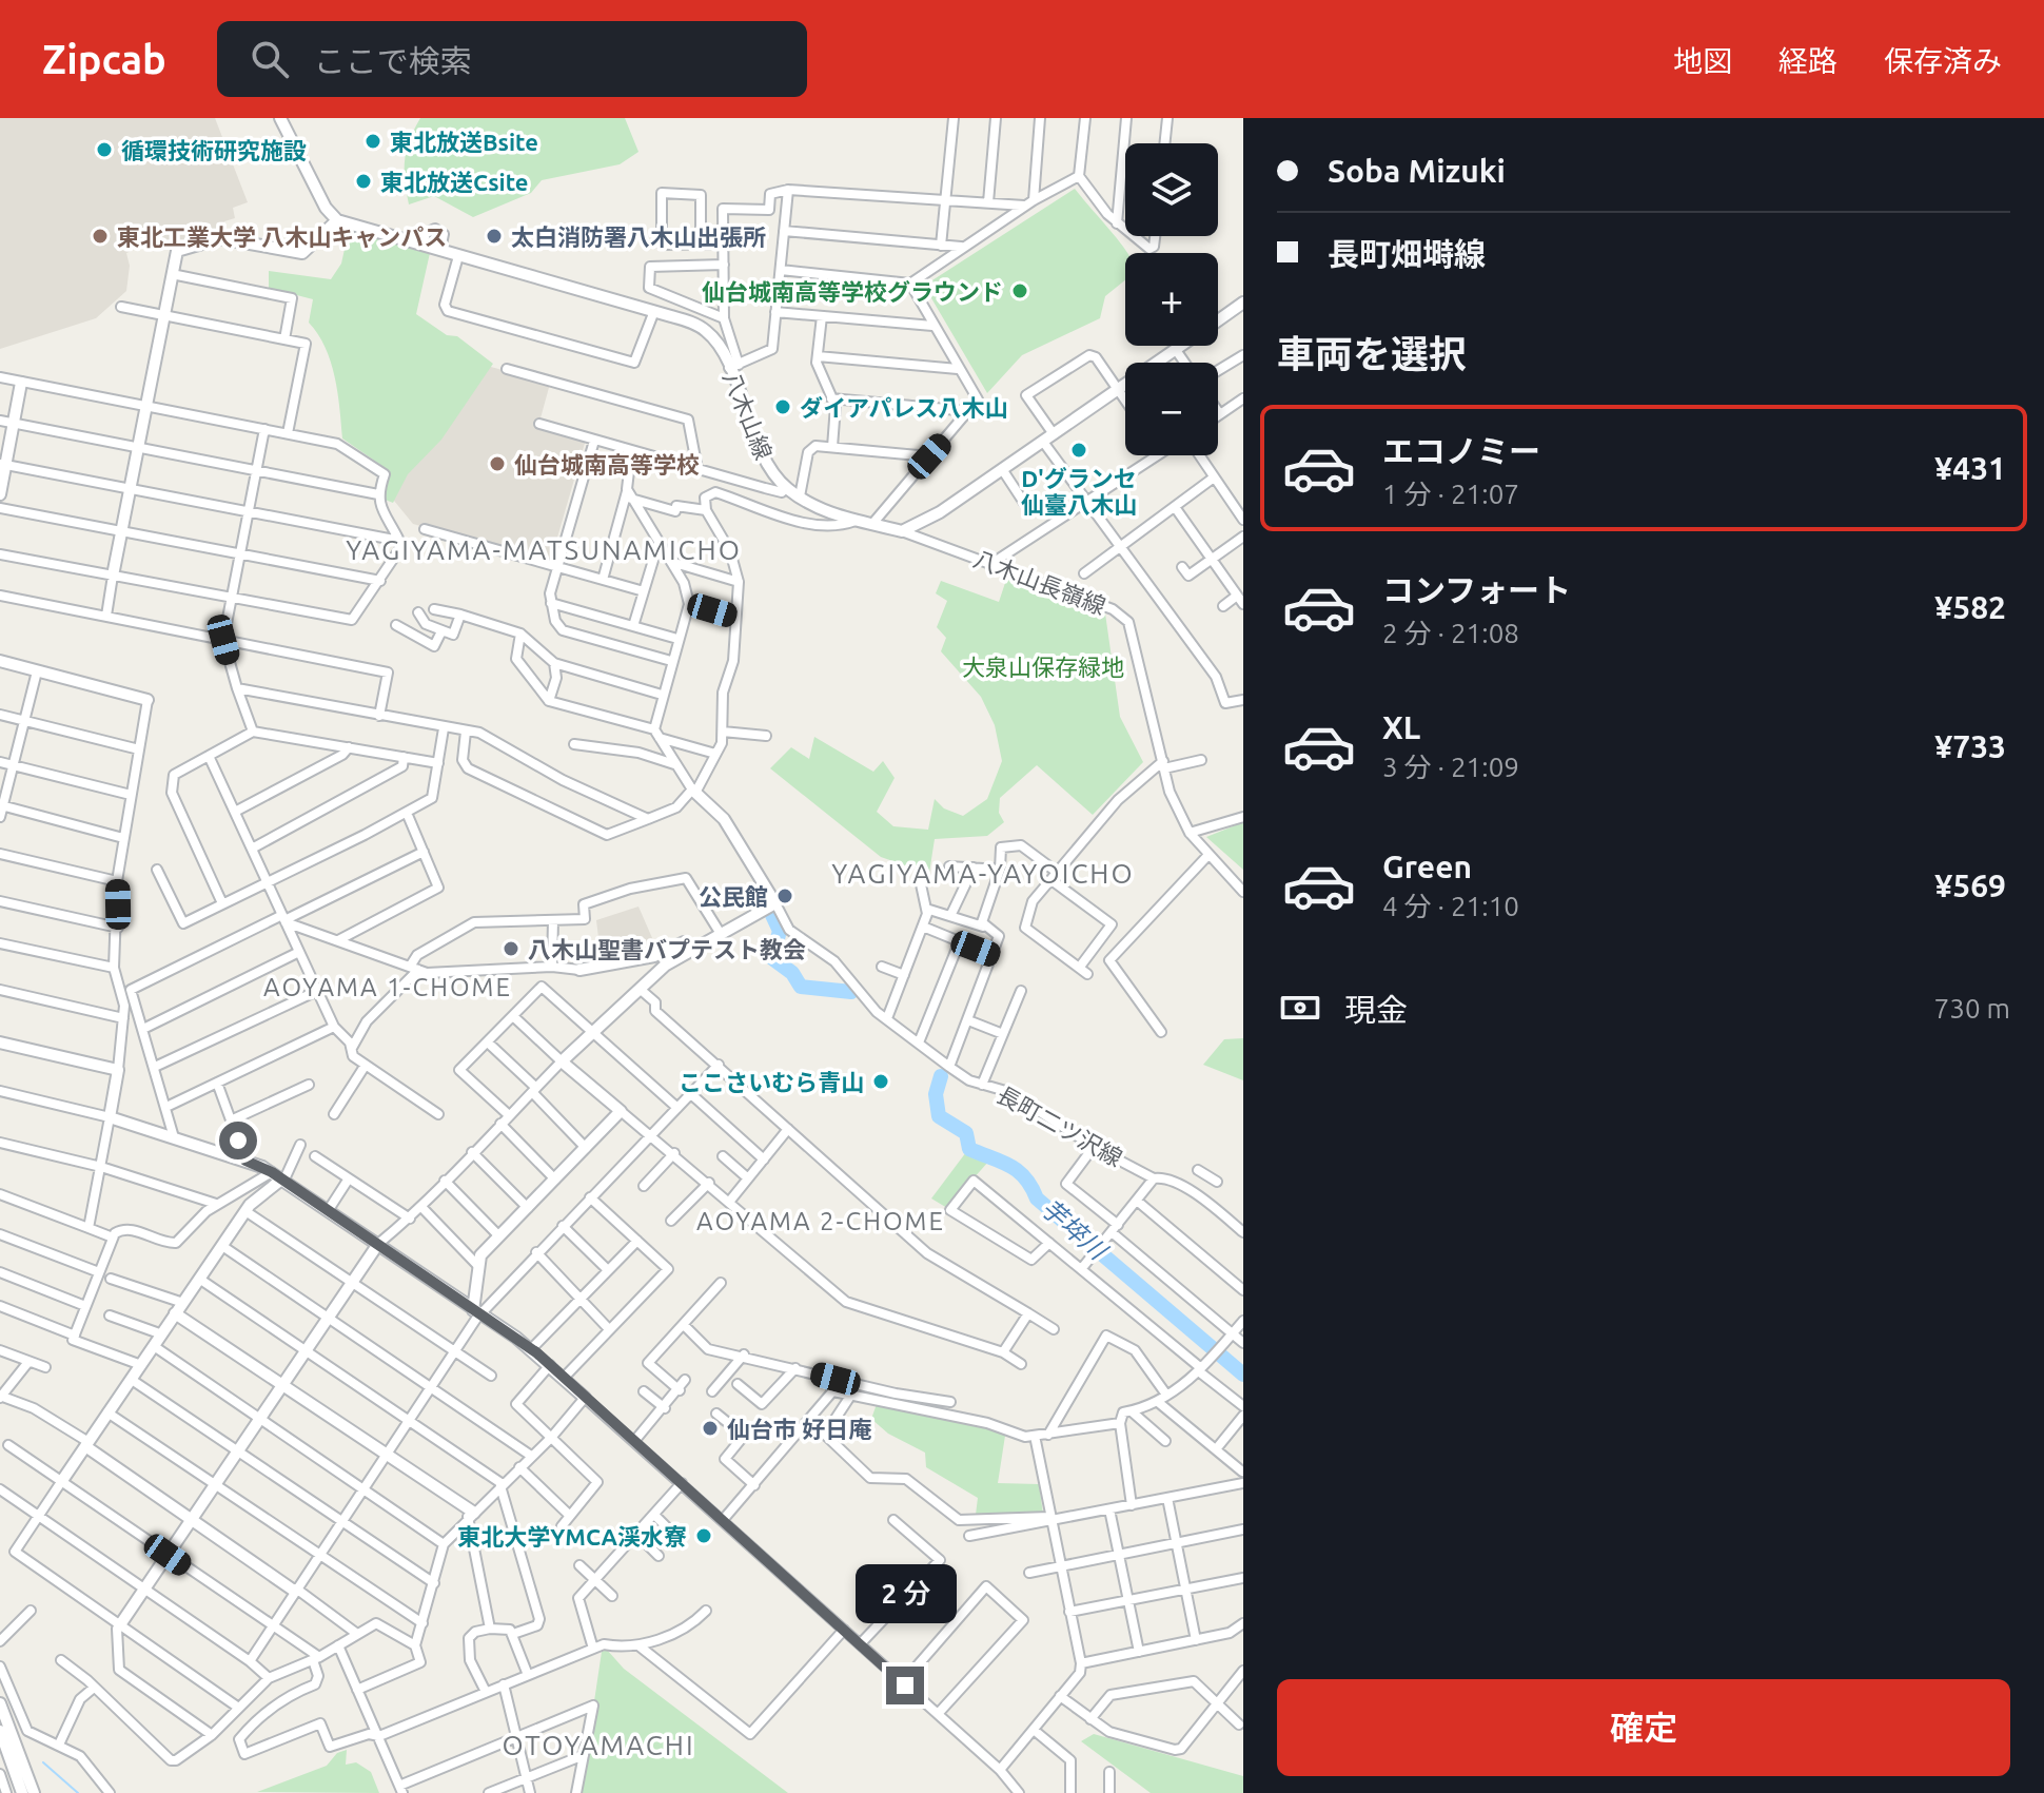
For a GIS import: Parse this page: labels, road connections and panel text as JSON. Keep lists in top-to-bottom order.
{
  "streets": {
    "street": ["八木山線", "八木山長嶺線", "長町二ツ沢線"]
  },
  "crossings": [
    ["八木山線", "八木山長嶺線"]
  ],
  "districts": [
    "YAGIYAMA-MATSUNAMICHO",
    "YAGIYAMA-YAYOICHO",
    "AOYAMA 1-CHOME",
    "AOYAMA 2-CHOME",
    "OTOYAMACHI"
  ],
  "water": ["芋埣川"],
  "parks": ["大泉山保存緑地"],
  "places": [
    "東北放送Bsite",
    "循環技術研究施設",
    "東北放送Csite",
    "東北工業大学 八木山キャンパス",
    "太白消防署八木山出張所",
    "仙台城南高等学校グラウンド",
    "ダイアパレス八木山",
    "D'グランセ 仙臺八木山",
    "仙台城南高等学校",
    "公民館",
    "八木山聖書バプテスト教会",
    "ここさいむら青山",
    "仙台市 好日庵",
    "東北大学YMCA渓水寮"
  ],
  "page": {
    "header": "Zipcab",
    "search": "ここで検索",
    "nav": ["地図", "経路", "保存済み"],
    "banner": ["Soba Mizuki", "長町畑塒線"],
    "map_buttons": ["+", "−"],
    "heading": "車両を選択",
    "list": [
      {
        "name": "エコノミー",
        "note": "1 分 · 21:07",
        "value": "¥431"
      },
      {
        "name": "コンフォート",
        "note": "2 分 · 21:08",
        "value": "¥582"
      },
      {
        "name": "XL",
        "note": "3 分 · 21:09",
        "value": "¥733"
      },
      {
        "name": "Green",
        "note": "4 分 · 21:10",
        "value": "¥569"
      }
    ],
    "pay": ["現金", "730 m"],
    "bubble": "2 分",
    "buttons": "確定"
  }
}
